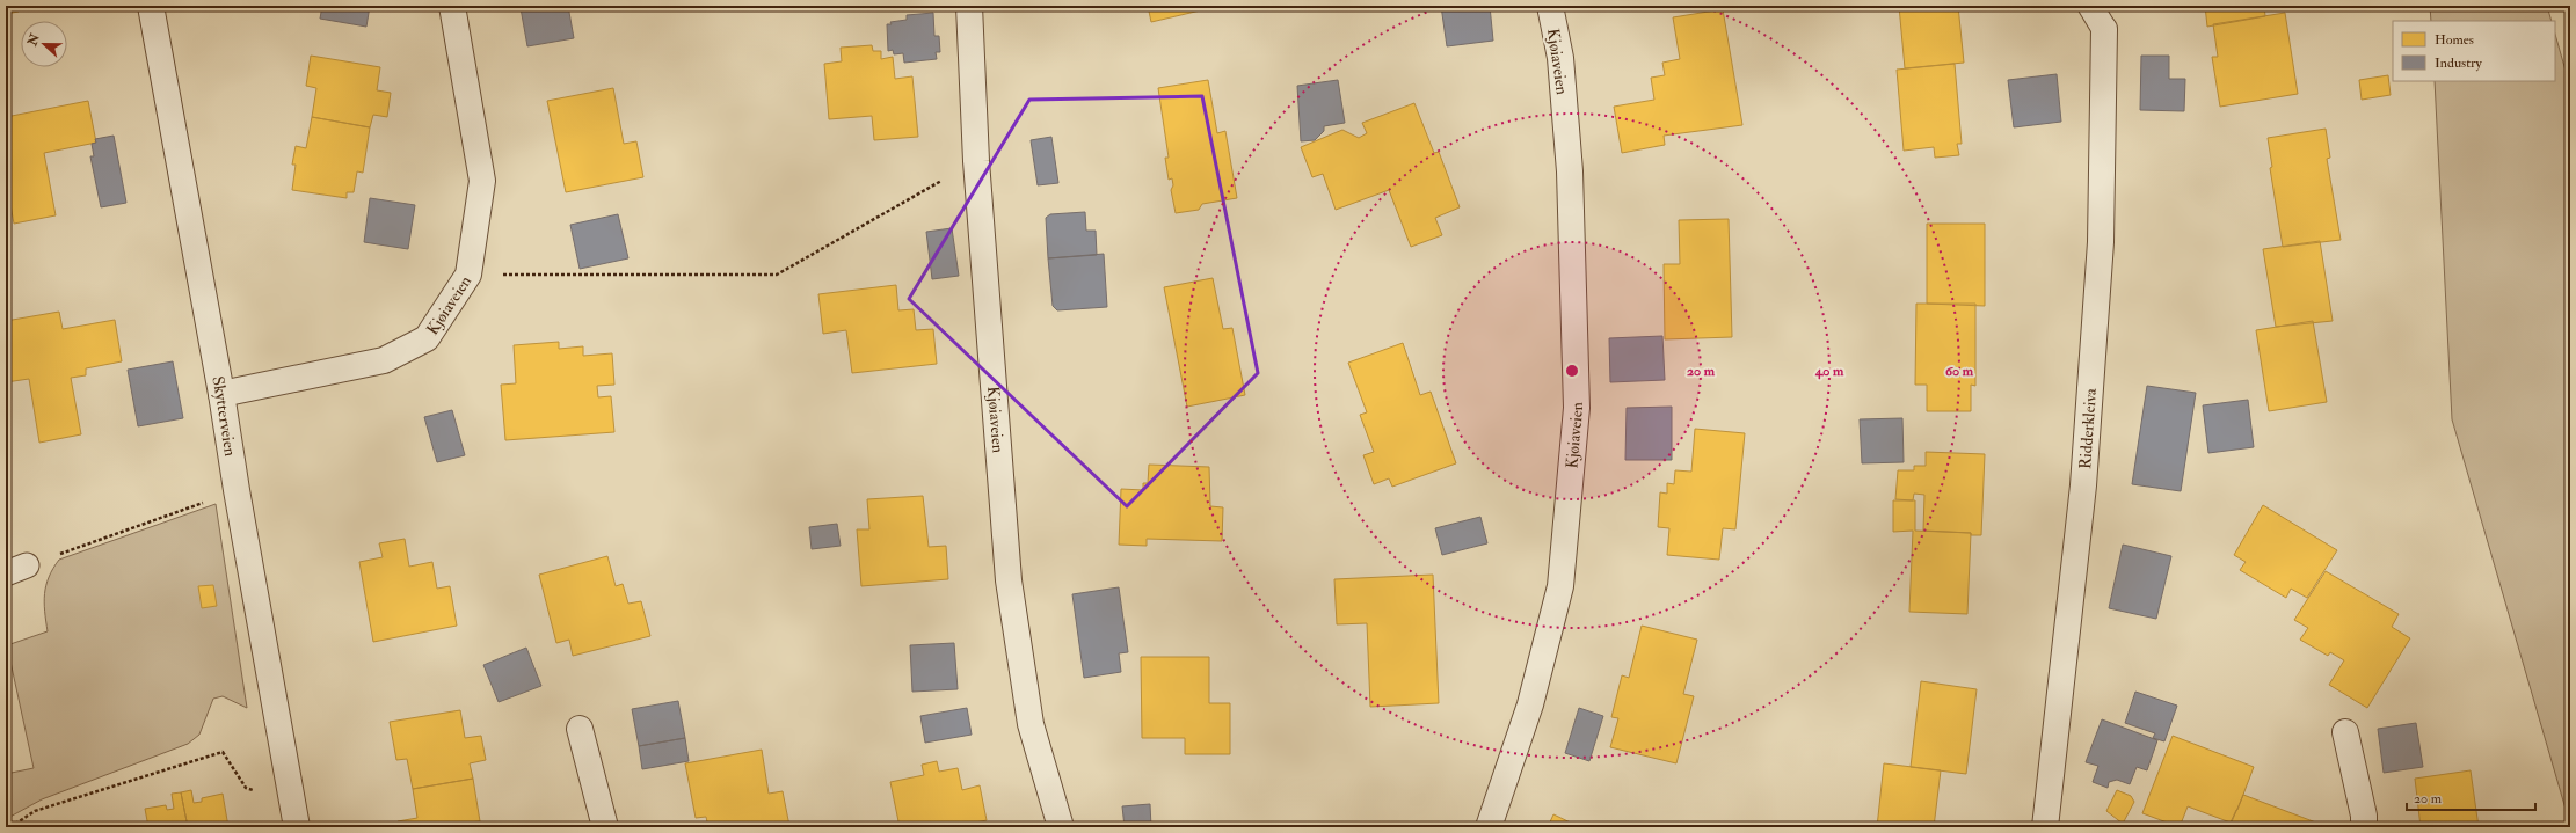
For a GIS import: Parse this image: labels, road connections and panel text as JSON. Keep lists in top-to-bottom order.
{
  "streets": {
    "street": ["Kjøiaveien", "Skytterveien", "Ridderkleiva"]
  },
  "crossings": [
    ["Kjøiaveien", "Skytterveien"]
  ],
  "legend": ["Homes", "Industry"],
  "scale_bar": "20 m",
  "north": "left",
  "rings": ["20 m", "40 m", "60 m"]
}
